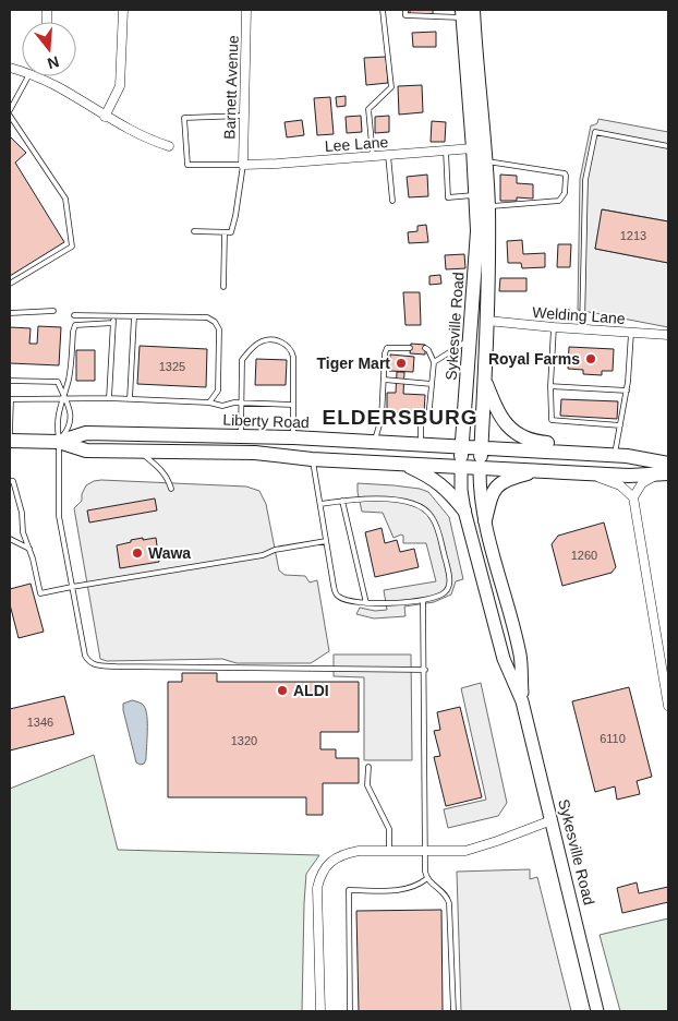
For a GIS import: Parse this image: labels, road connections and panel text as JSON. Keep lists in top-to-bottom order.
{
  "streets": {
    "main road": ["Sykesville Road", "Liberty Road"],
    "street": ["Barnett Avenue", "Lee Lane", "Welding Lane"]
  },
  "crossings": [
    ["Barnett Avenue", "Lee Lane"],
    ["Lee Lane", "Sykesville Road"],
    ["Welding Lane", "Sykesville Road"],
    ["Sykesville Road", "Liberty Road"]
  ],
  "districts": ["ELDERSBURG"],
  "places": [
    "Royal Farms",
    "Tiger Mart",
    "Wawa",
    "ALDI"
  ],
  "house_numbers": [
    "1213",
    "1325",
    "1260",
    "1346",
    "6110",
    "1320"
  ],
  "north": "bottom"
}
